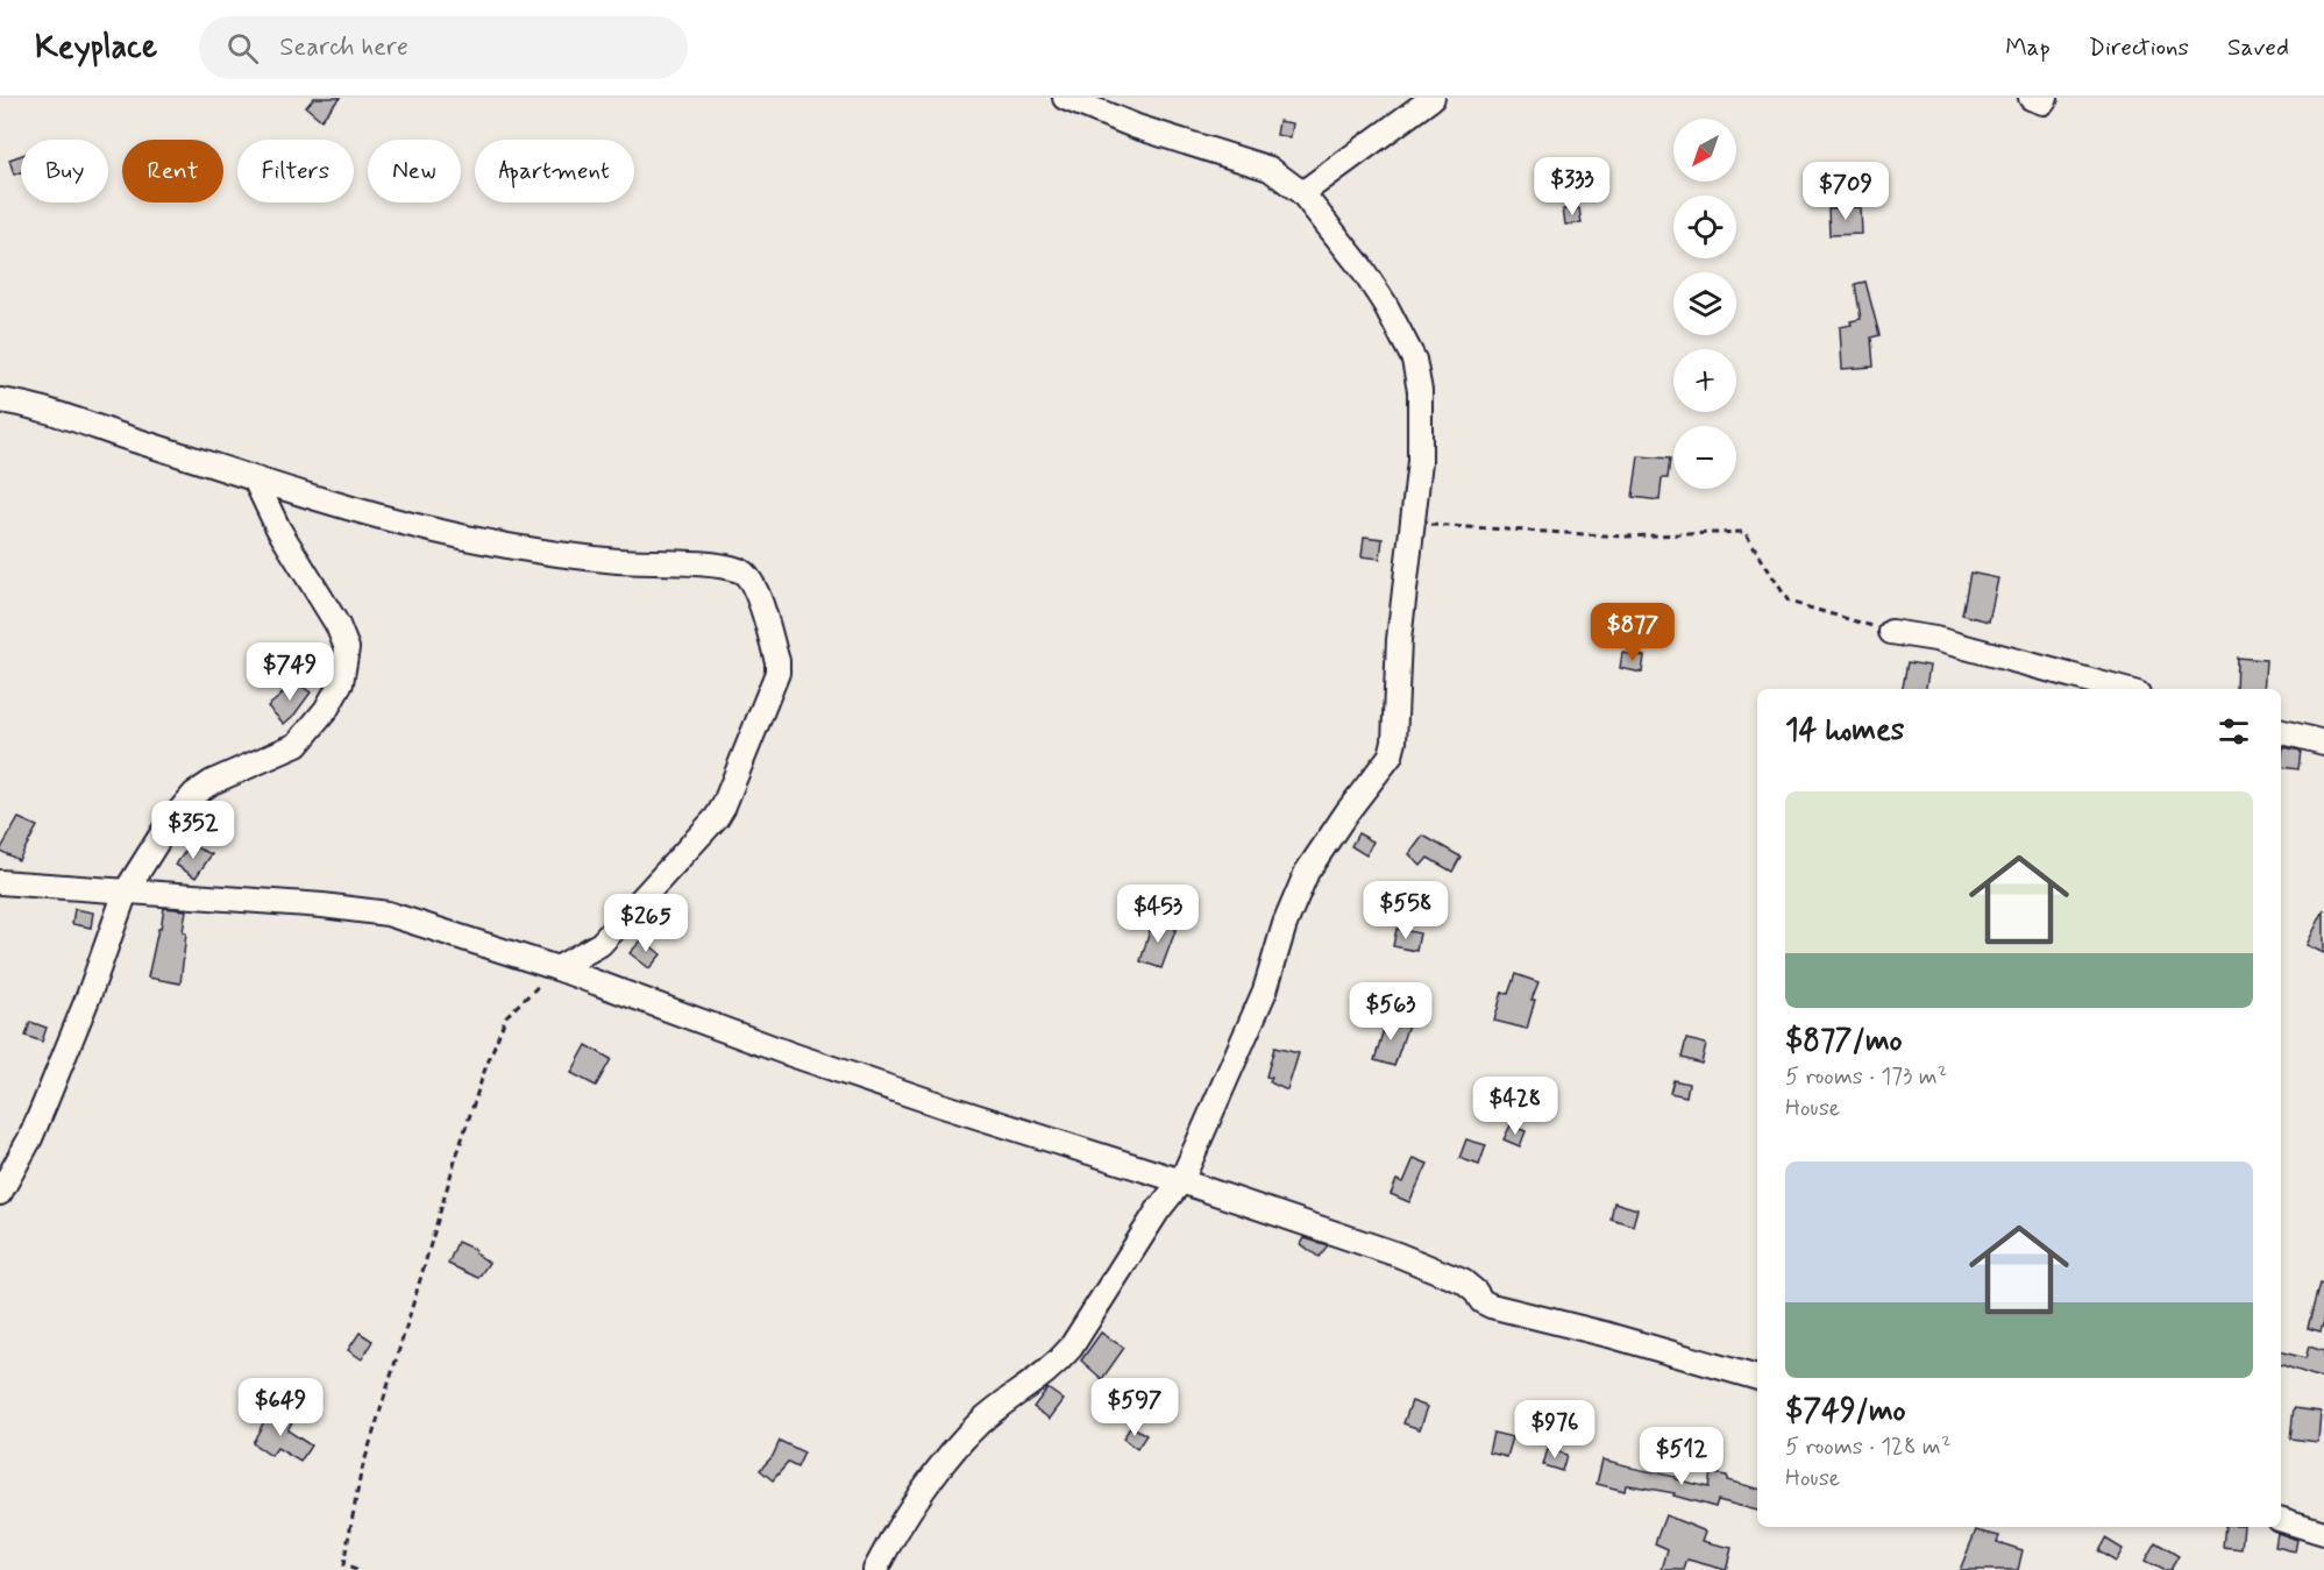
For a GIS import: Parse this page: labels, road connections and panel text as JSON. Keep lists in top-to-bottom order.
{
  "north": "bottom left",
  "page": {
    "header": "Keyplace",
    "search": "Search here",
    "nav": ["Map", "Directions", "Saved"],
    "map_buttons": ["+", "−"],
    "chip": [
      "Buy",
      "Rent",
      "Filters",
      "New",
      "Apartment"
    ],
    "price": [
      "$333",
      "$709",
      "$877",
      "$749",
      "$352",
      "$558",
      "$453",
      "$265",
      "$563",
      "$428",
      "$649",
      "$597",
      "$976",
      "$512"
    ],
    "heading": "14 homes",
    "list": [
      {
        "name": "$877/mo",
        "note": "5 rooms · 173 m² · House"
      },
      {
        "name": "$749/mo",
        "note": "5 rooms · 128 m² · House"
      }
    ]
  }
}
